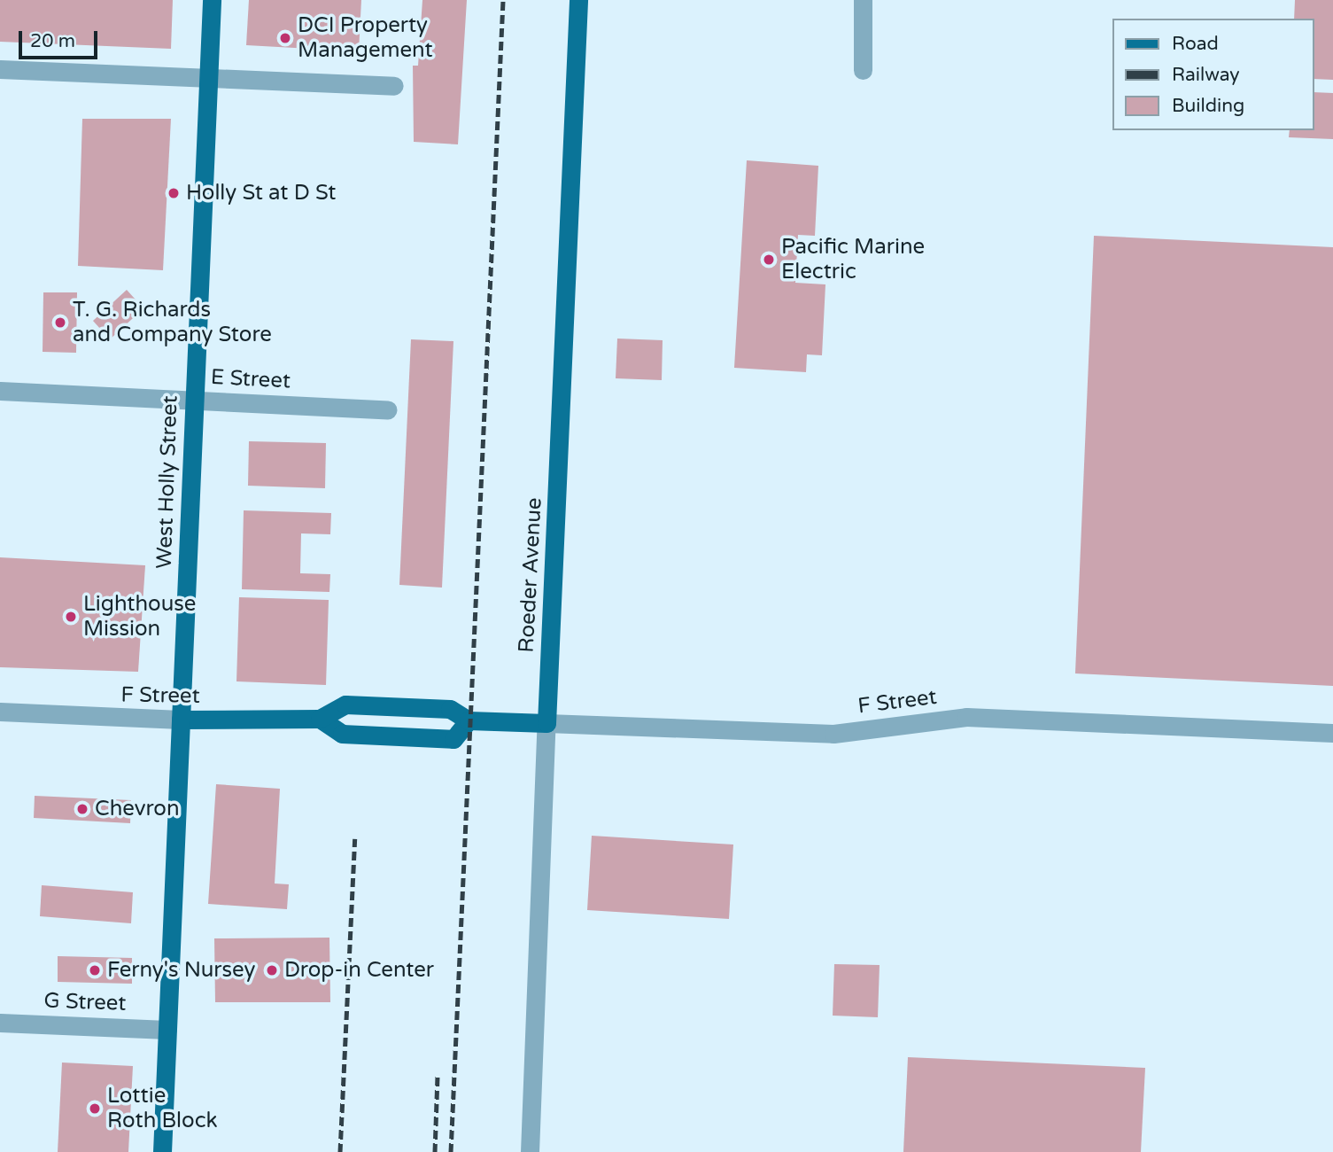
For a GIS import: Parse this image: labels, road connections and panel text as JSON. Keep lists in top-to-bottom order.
{
  "streets": {
    "main road": ["West Holly Street", "Roeder Avenue", "F Street"],
    "street": ["E Street", "G Street"]
  },
  "crossings": [
    ["E Street", "West Holly Street"],
    ["West Holly Street", "F Street"],
    ["West Holly Street", "G Street"],
    ["Roeder Avenue", "F Street"]
  ],
  "places": [
    "DCI Property Management",
    "Holly St at D St",
    "Pacific Marine Electric",
    "T. G. Richards and Company Store",
    "Lighthouse Mission",
    "Chevron",
    "Ferny's Nursey",
    "Drop-in Center",
    "Lottie Roth Block"
  ],
  "legend": ["Road", "Railway", "Building"],
  "scale_bar": "20 m"
}
